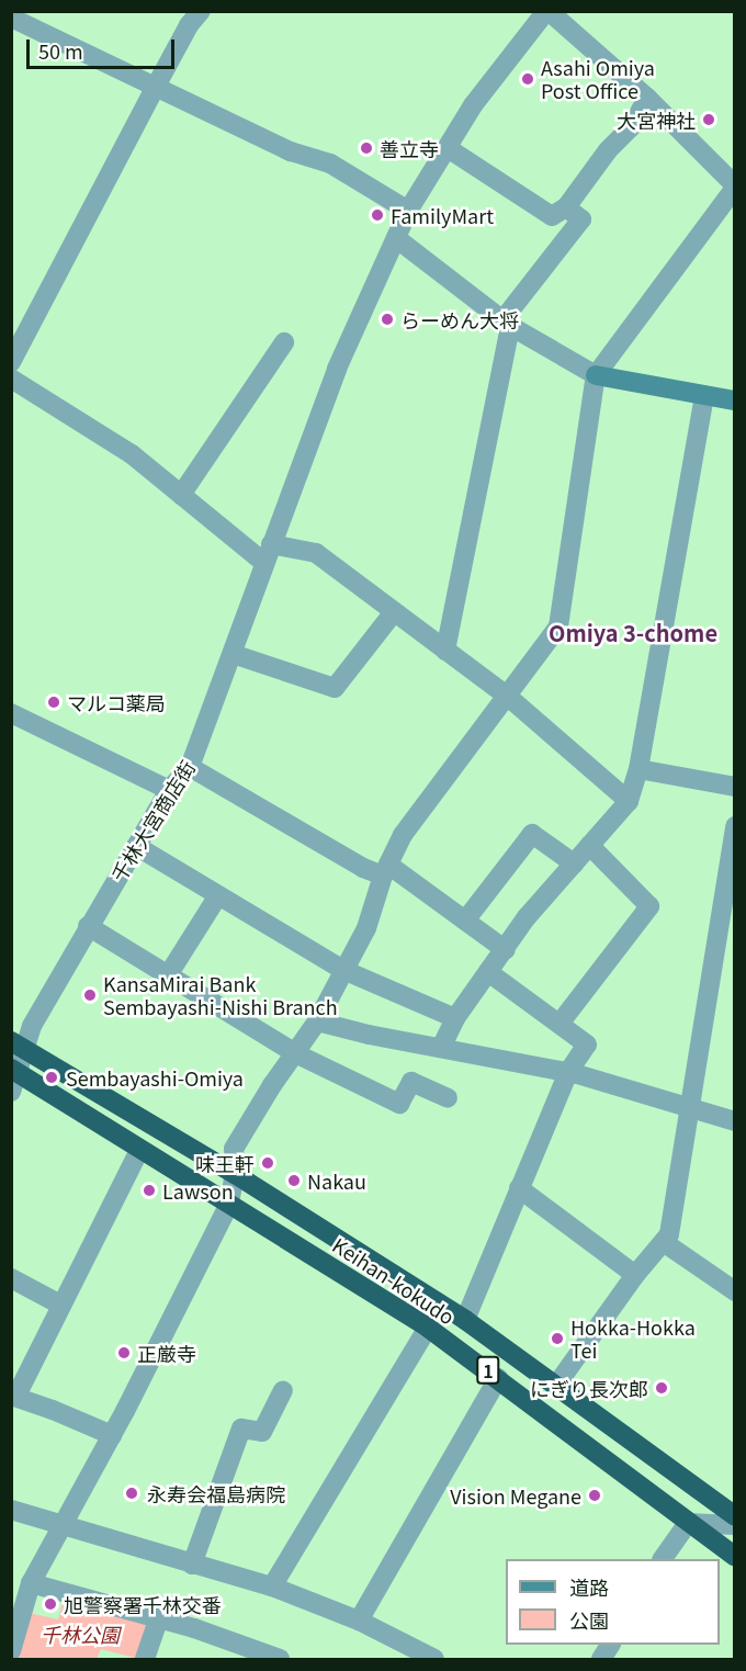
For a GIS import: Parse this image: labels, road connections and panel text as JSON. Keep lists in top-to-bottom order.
{
  "streets": {
    "highway": ["Keihan-kokudo", "1"],
    "street": ["千林大宮商店街"]
  },
  "crossings": [
    ["千林大宮商店街", "Keihan-kokudo"]
  ],
  "districts": ["Omiya 3-chome"],
  "parks": ["千林公園"],
  "places": [
    "Asahi Omiya Post Office",
    "大宮神社",
    "善立寺",
    "FamilyMart",
    "らーめん大将",
    "マルコ薬局",
    "KansaMirai Bank Sembayashi-Nishi Branch",
    "Sembayashi-Omiya",
    "味王軒",
    "Nakau",
    "Lawson",
    "Hokka-Hokka Tei",
    "正厳寺",
    "にぎり長次郎",
    "永寿会福島病院",
    "Vision Megane",
    "旭警察署千林交番"
  ],
  "legend": ["道路", "公園"],
  "scale_bar": "50 m"
}
